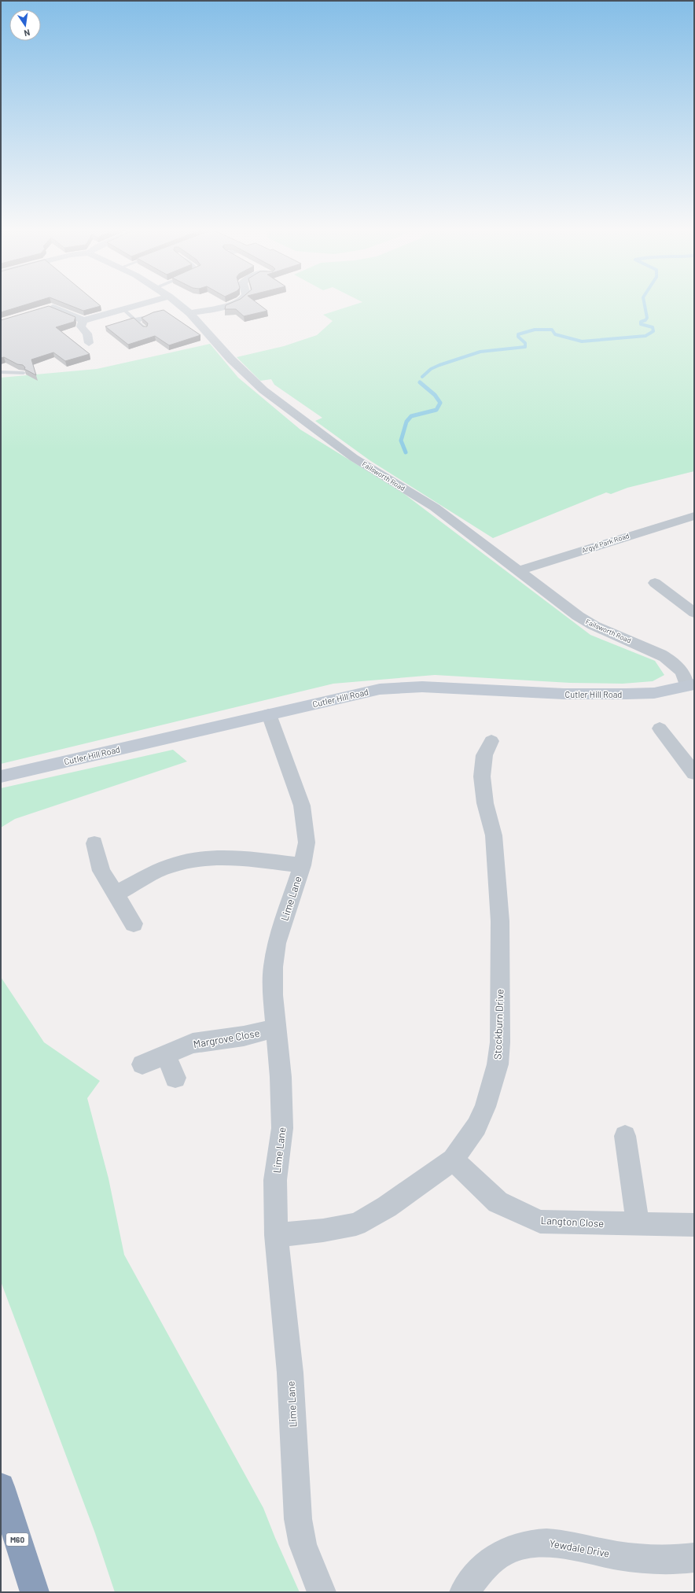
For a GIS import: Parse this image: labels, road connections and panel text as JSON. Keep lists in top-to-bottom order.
{
  "streets": {
    "highway": ["M60"],
    "street": [
      "Failsworth Road",
      "Argyll Park Road",
      "Cutler Hill Road",
      "Lime Lane",
      "Stockburn Drive",
      "Margrove Close",
      "Langton Close",
      "Yewdale Drive"
    ]
  },
  "crossings": [
    ["Failsworth Road", "Argyll Park Road"],
    ["Failsworth Road", "Cutler Hill Road"],
    ["Cutler Hill Road", "Lime Lane"],
    ["Lime Lane", "Stockburn Drive"],
    ["Lime Lane", "Margrove Close"],
    ["Stockburn Drive", "Langton Close"]
  ],
  "north": "bottom"
}
